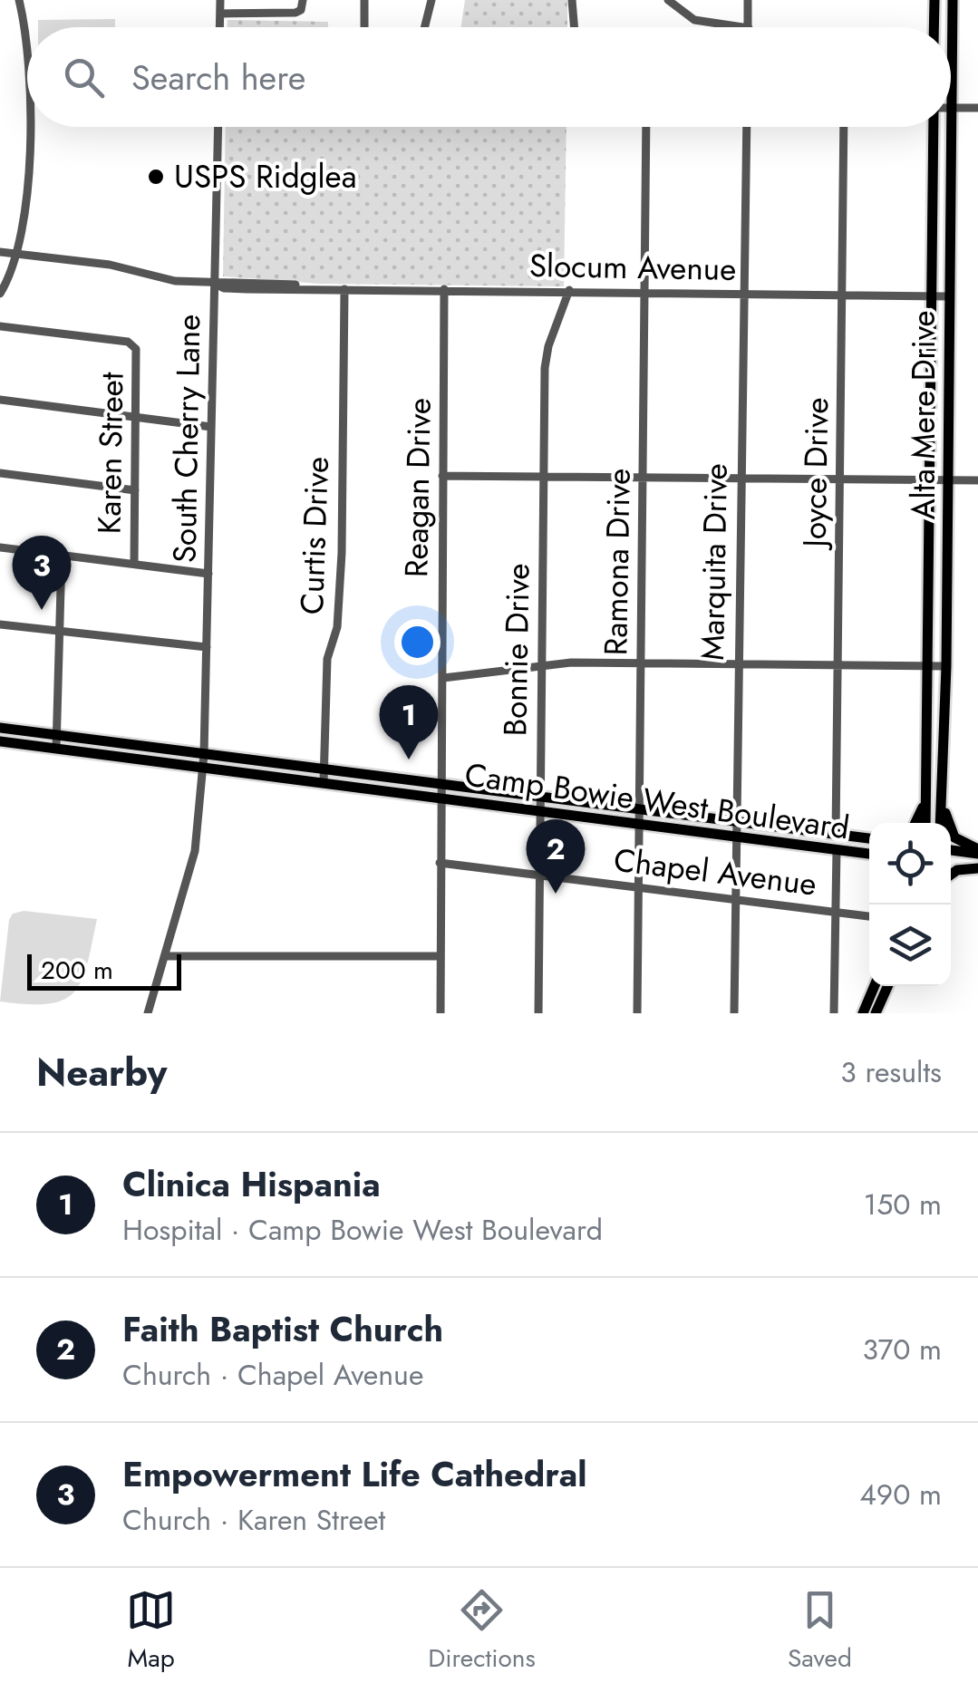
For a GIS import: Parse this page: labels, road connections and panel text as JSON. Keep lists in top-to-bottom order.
{
  "streets": {
    "main road": ["Alta Mere Drive", "Camp Bowie West Boulevard"],
    "street": [
      "Slocum Avenue",
      "South Cherry Lane",
      "Karen Street",
      "Joyce Drive",
      "Reagan Drive",
      "Curtis Drive",
      "Ramona Drive",
      "Marquita Drive",
      "Bonnie Drive",
      "Chapel Avenue"
    ]
  },
  "crossings": [
    ["Slocum Avenue", "Alta Mere Drive"],
    ["Slocum Avenue", "South Cherry Lane"],
    ["Slocum Avenue", "Joyce Drive"],
    ["Slocum Avenue", "Reagan Drive"],
    ["Slocum Avenue", "Curtis Drive"],
    ["Slocum Avenue", "Ramona Drive"],
    ["Slocum Avenue", "Marquita Drive"],
    ["Slocum Avenue", "Bonnie Drive"],
    ["South Cherry Lane", "Camp Bowie West Boulevard"],
    ["Karen Street", "Camp Bowie West Boulevard"],
    ["Joyce Drive", "Camp Bowie West Boulevard"],
    ["Reagan Drive", "Camp Bowie West Boulevard"],
    ["Reagan Drive", "Chapel Avenue"],
    ["Curtis Drive", "Camp Bowie West Boulevard"],
    ["Ramona Drive", "Camp Bowie West Boulevard"],
    ["Ramona Drive", "Chapel Avenue"],
    ["Marquita Drive", "Camp Bowie West Boulevard"],
    ["Marquita Drive", "Chapel Avenue"],
    ["Bonnie Drive", "Camp Bowie West Boulevard"],
    ["Bonnie Drive", "Chapel Avenue"]
  ],
  "places": ["USPS Ridglea"],
  "scale_bar": "200 m",
  "page": {
    "search": "Search here",
    "pins": ["3", "1", "2"],
    "scale": "200 m",
    "heading": ["Nearby", "3 results"],
    "list": [
      {
        "mark": "1",
        "name": "Clinica Hispania",
        "note": "Hospital · Camp Bowie West Boulevard",
        "value": "150 m"
      },
      {
        "mark": "2",
        "name": "Faith Baptist Church",
        "note": "Church · Chapel Avenue",
        "value": "370 m"
      },
      {
        "mark": "3",
        "name": "Empowerment Life Cathedral",
        "note": "Church · Karen Street",
        "value": "490 m"
      }
    ],
    "nav": ["Map", "Directions", "Saved"]
  }
}
